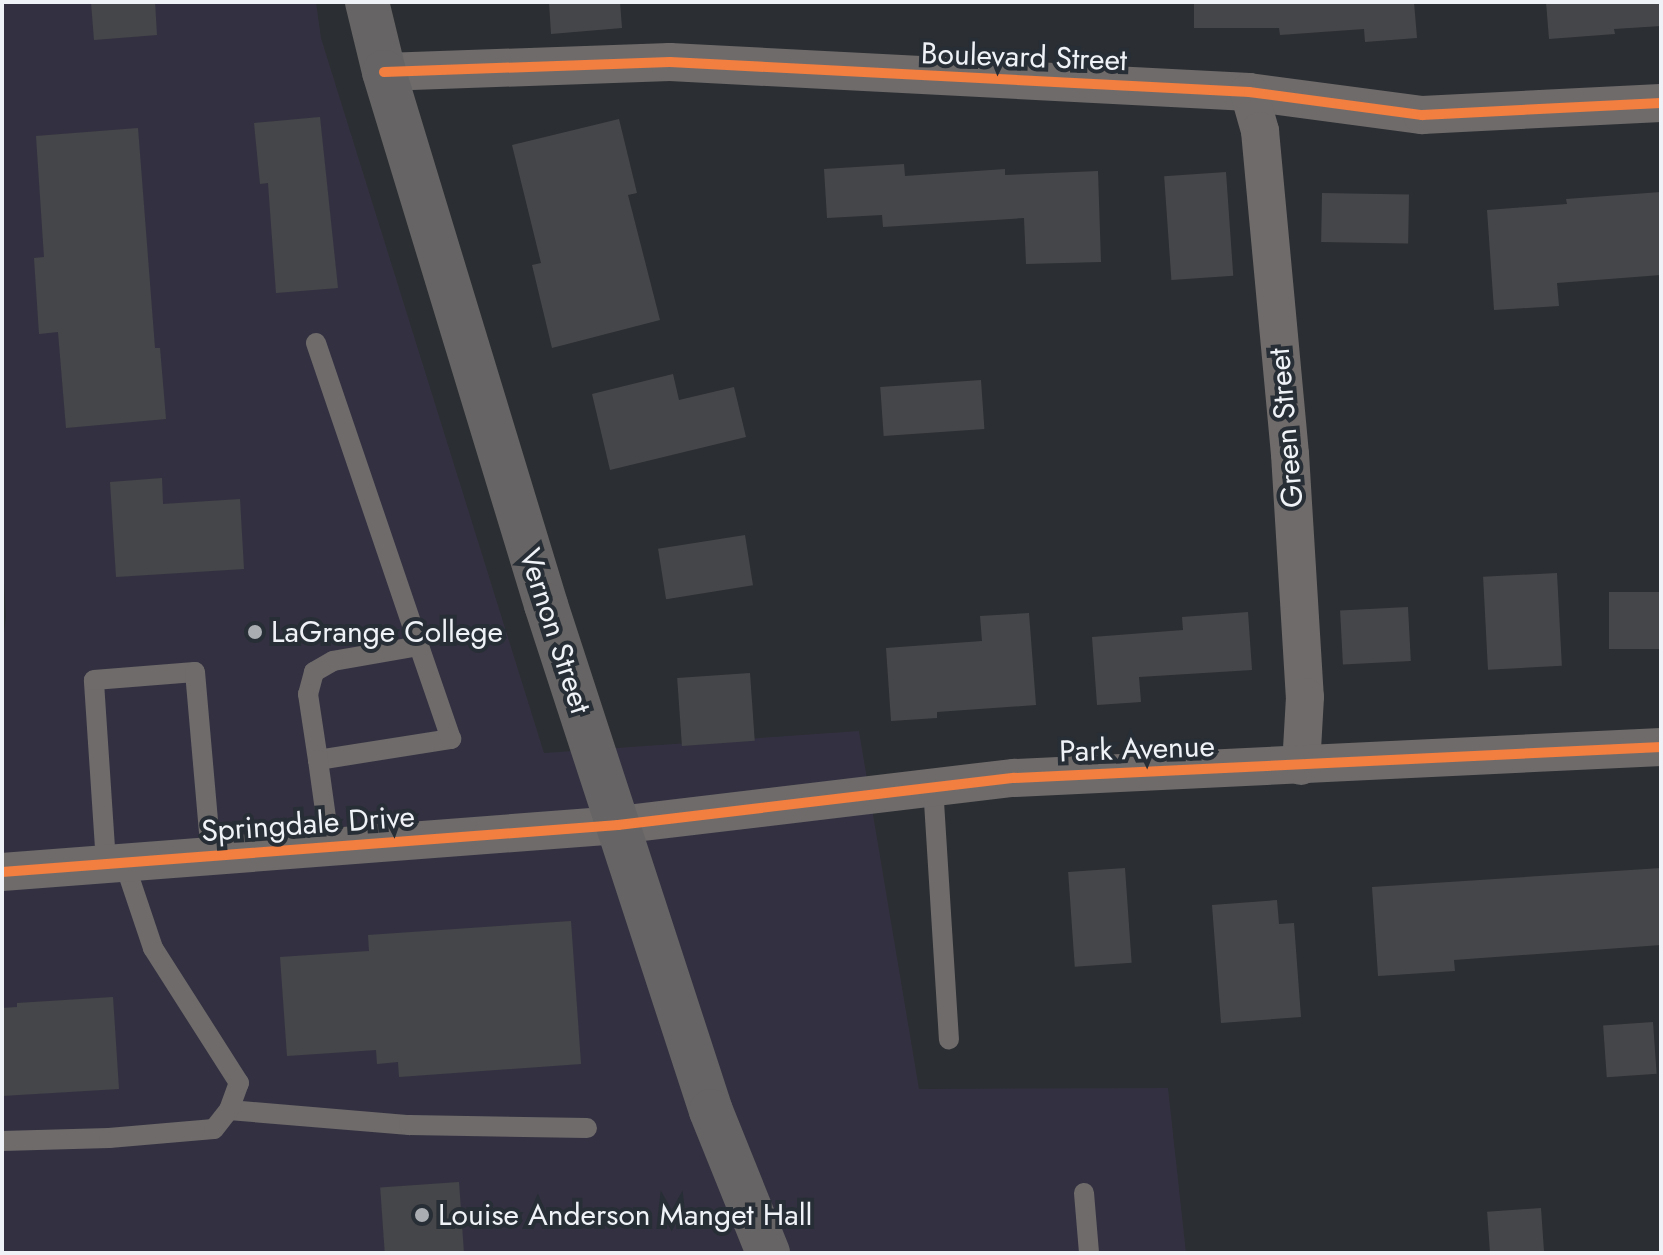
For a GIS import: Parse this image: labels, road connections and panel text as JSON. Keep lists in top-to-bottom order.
{
  "streets": {
    "main road": ["Vernon Street"],
    "street": [
      "Boulevard Street",
      "Green Street",
      "Park Avenue",
      "Springdale Drive"
    ]
  },
  "crossings": [
    ["Boulevard Street", "Green Street"],
    ["Boulevard Street", "Vernon Street"],
    ["Green Street", "Park Avenue"],
    ["Vernon Street", "Park Avenue"],
    ["Vernon Street", "Springdale Drive"],
    ["Park Avenue", "Springdale Drive"]
  ],
  "places": ["LaGrange College", "Louise Anderson Manget Hall"]
}
